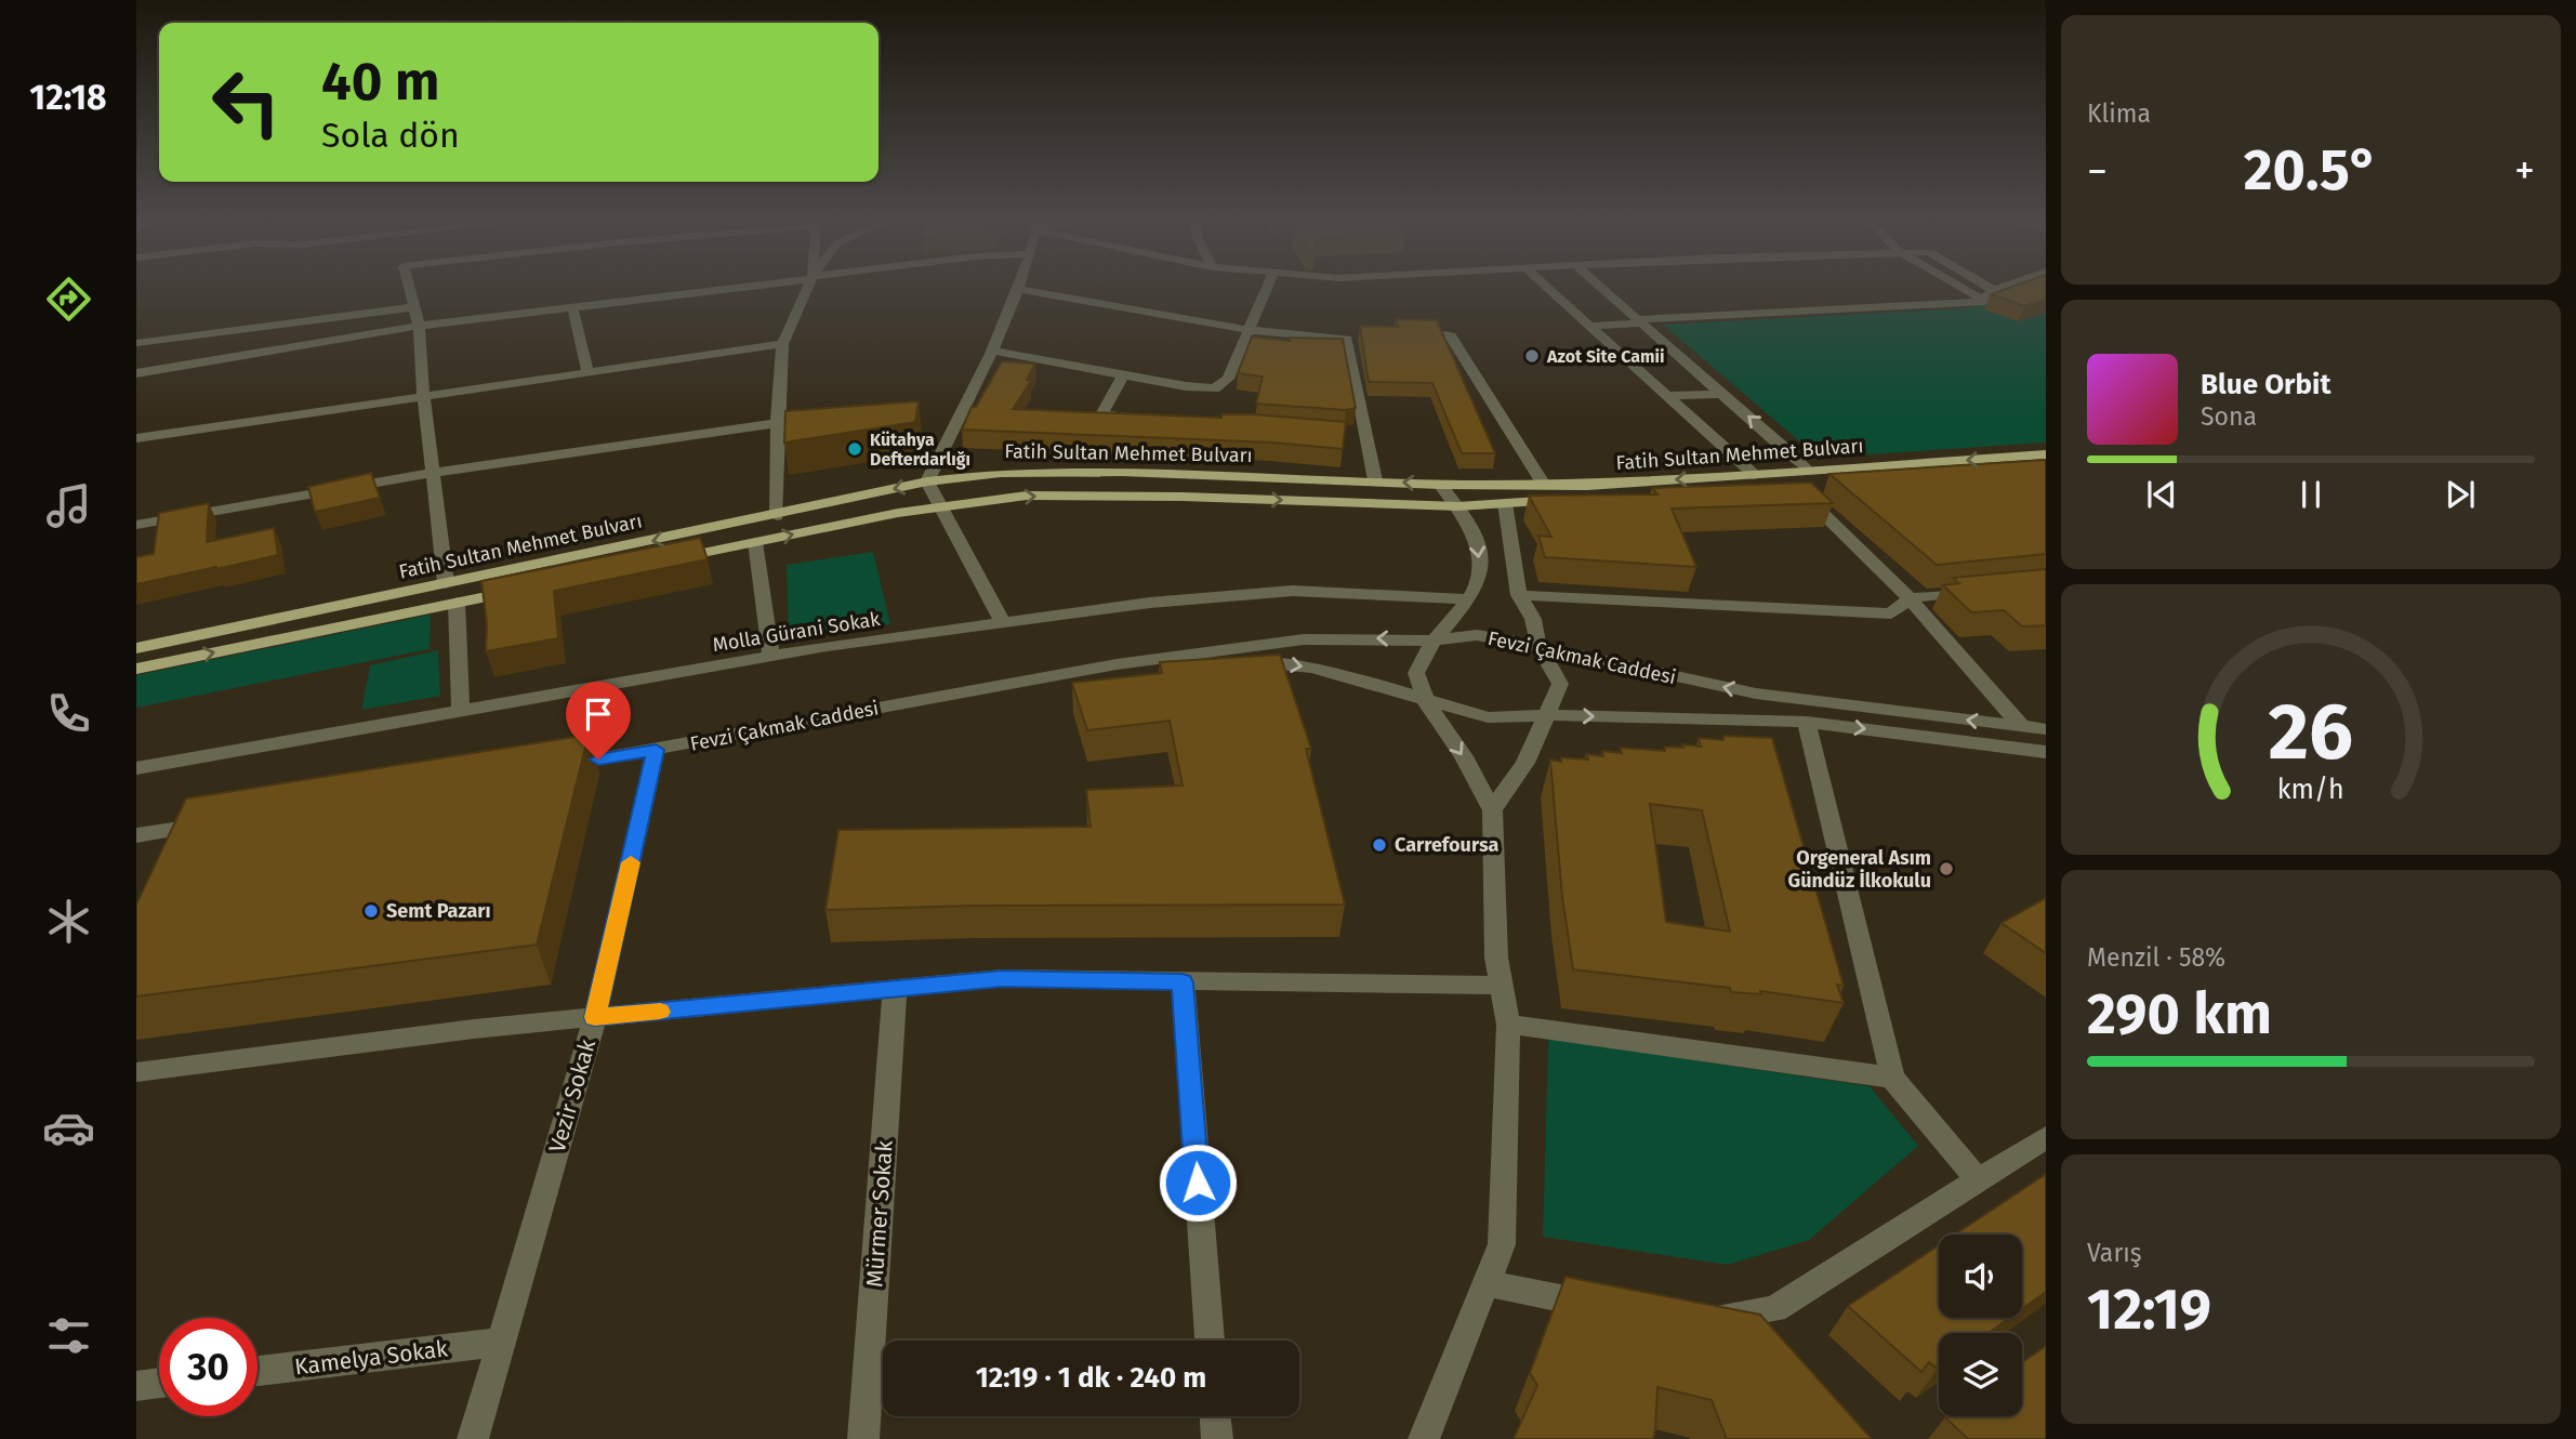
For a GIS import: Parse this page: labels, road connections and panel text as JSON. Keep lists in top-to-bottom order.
{
  "streets": {
    "main road": ["Fatih Sultan Mehmet Bulvarı"],
    "street": [
      "Molla Gürani Sokak",
      "Fevzi Çakmak Caddesi",
      "Vezir Sokak",
      "Mürmer Sokak",
      "Kamelya Sokak"
    ]
  },
  "crossings": [
    ["Fevzi Çakmak Caddesi", "Vezir Sokak"],
    ["Vezir Sokak", "Kamelya Sokak"]
  ],
  "places": [
    "Azot Site Camii",
    "Kütahya Defterdarlığı",
    "Carrefoursa",
    "Orgeneral Asım Gündüz İlkokulu",
    "Semt Pazarı"
  ],
  "page": {
    "tabs": "12:18",
    "tile": [
      "Klima",
      ["Menzil · 58%", "290 km"],
      ["Varış", "12:19"]
    ],
    "turn": ["40 m", "Sola dön"],
    "heat": ["−", "20.5°", "+"],
    "song": ["Blue Orbit", "Sona"],
    "limit": "30",
    "trip": "12:19 · 1 dk · 240 m",
    "gauge": ["26", "km/h"]
  }
}
